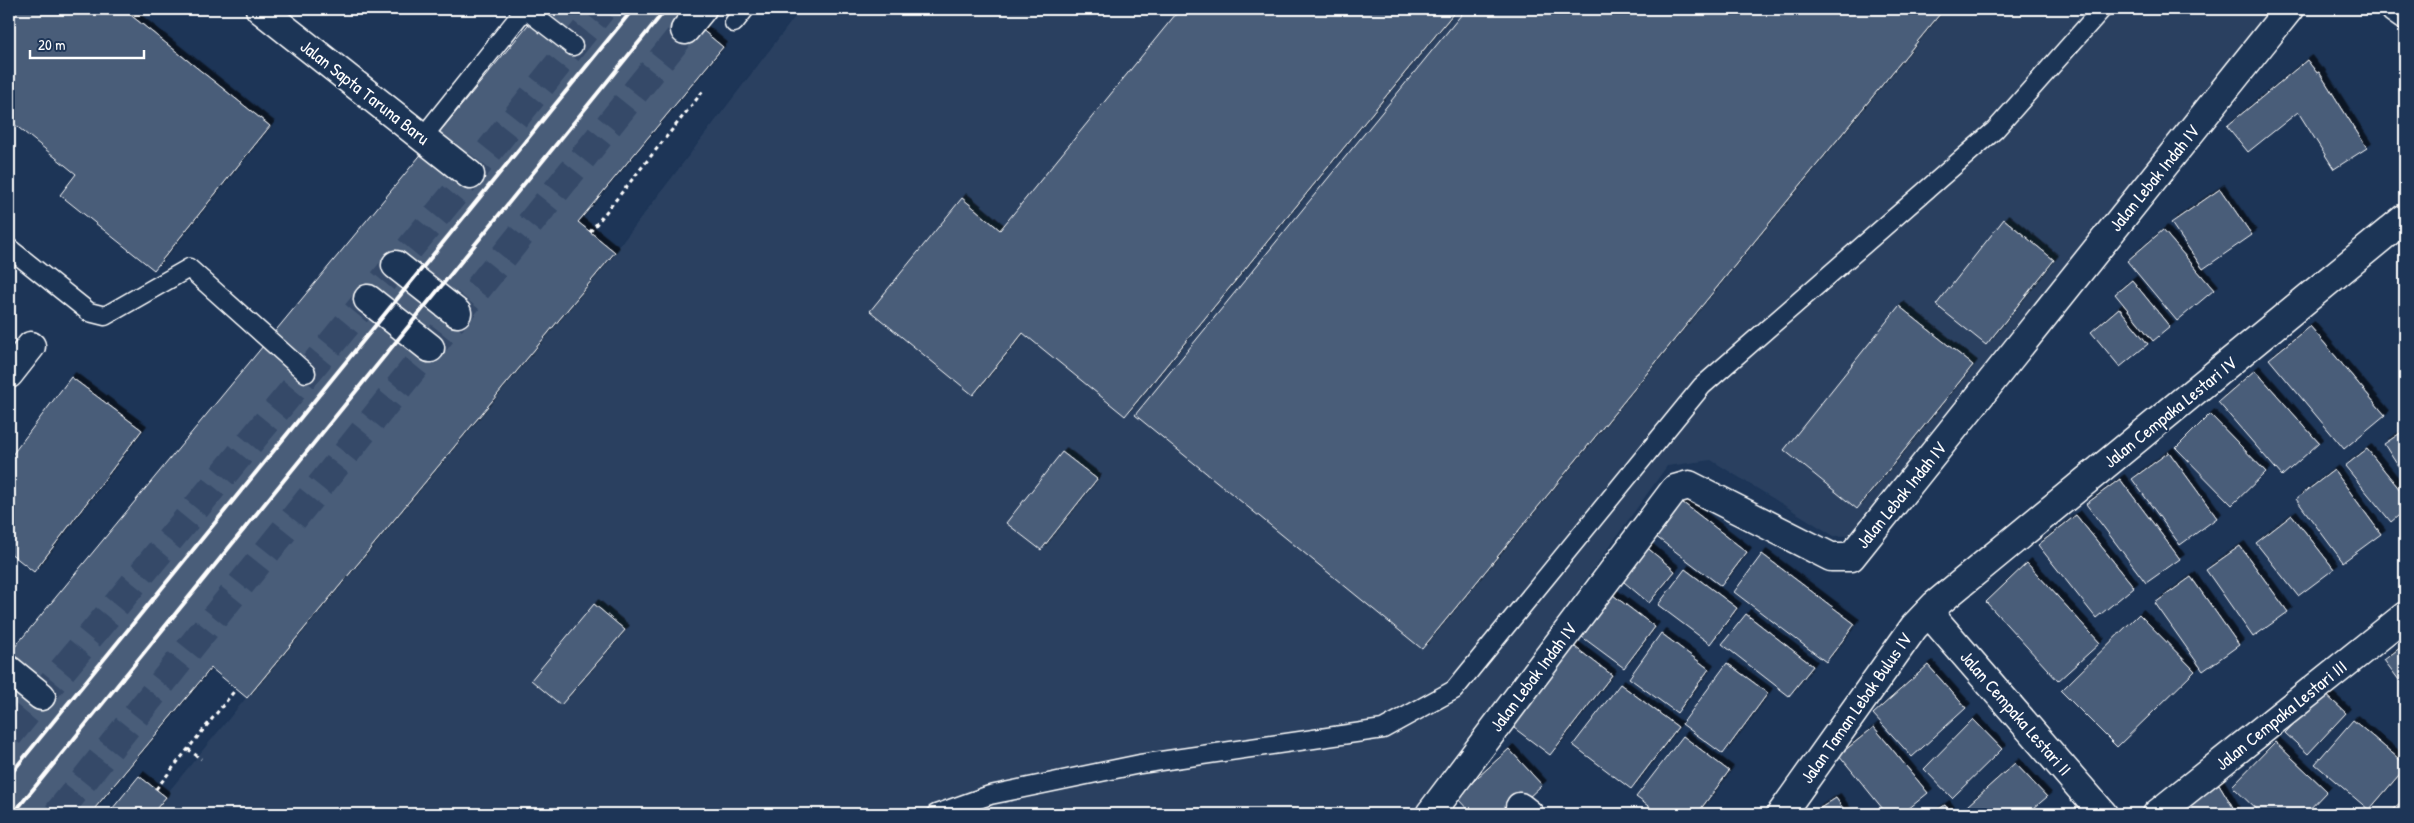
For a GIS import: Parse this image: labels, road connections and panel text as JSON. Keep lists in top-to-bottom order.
{
  "streets": {
    "main road": [
      "Jalan Sapta Taruna Baru",
      "Jalan Lebak Indah IV",
      "Jalan Cempaka Lestari IV",
      "Jalan Taman Lebak Bulus IV",
      "Jalan Cempaka Lestari II",
      "Jalan Cempaka Lestari III"
    ]
  },
  "crossings": [
    ["Jalan Cempaka Lestari IV", "Jalan Taman Lebak Bulus IV"],
    ["Jalan Cempaka Lestari IV", "Jalan Cempaka Lestari II"],
    ["Jalan Taman Lebak Bulus IV", "Jalan Cempaka Lestari II"]
  ],
  "scale_bar": "20 m"
}
